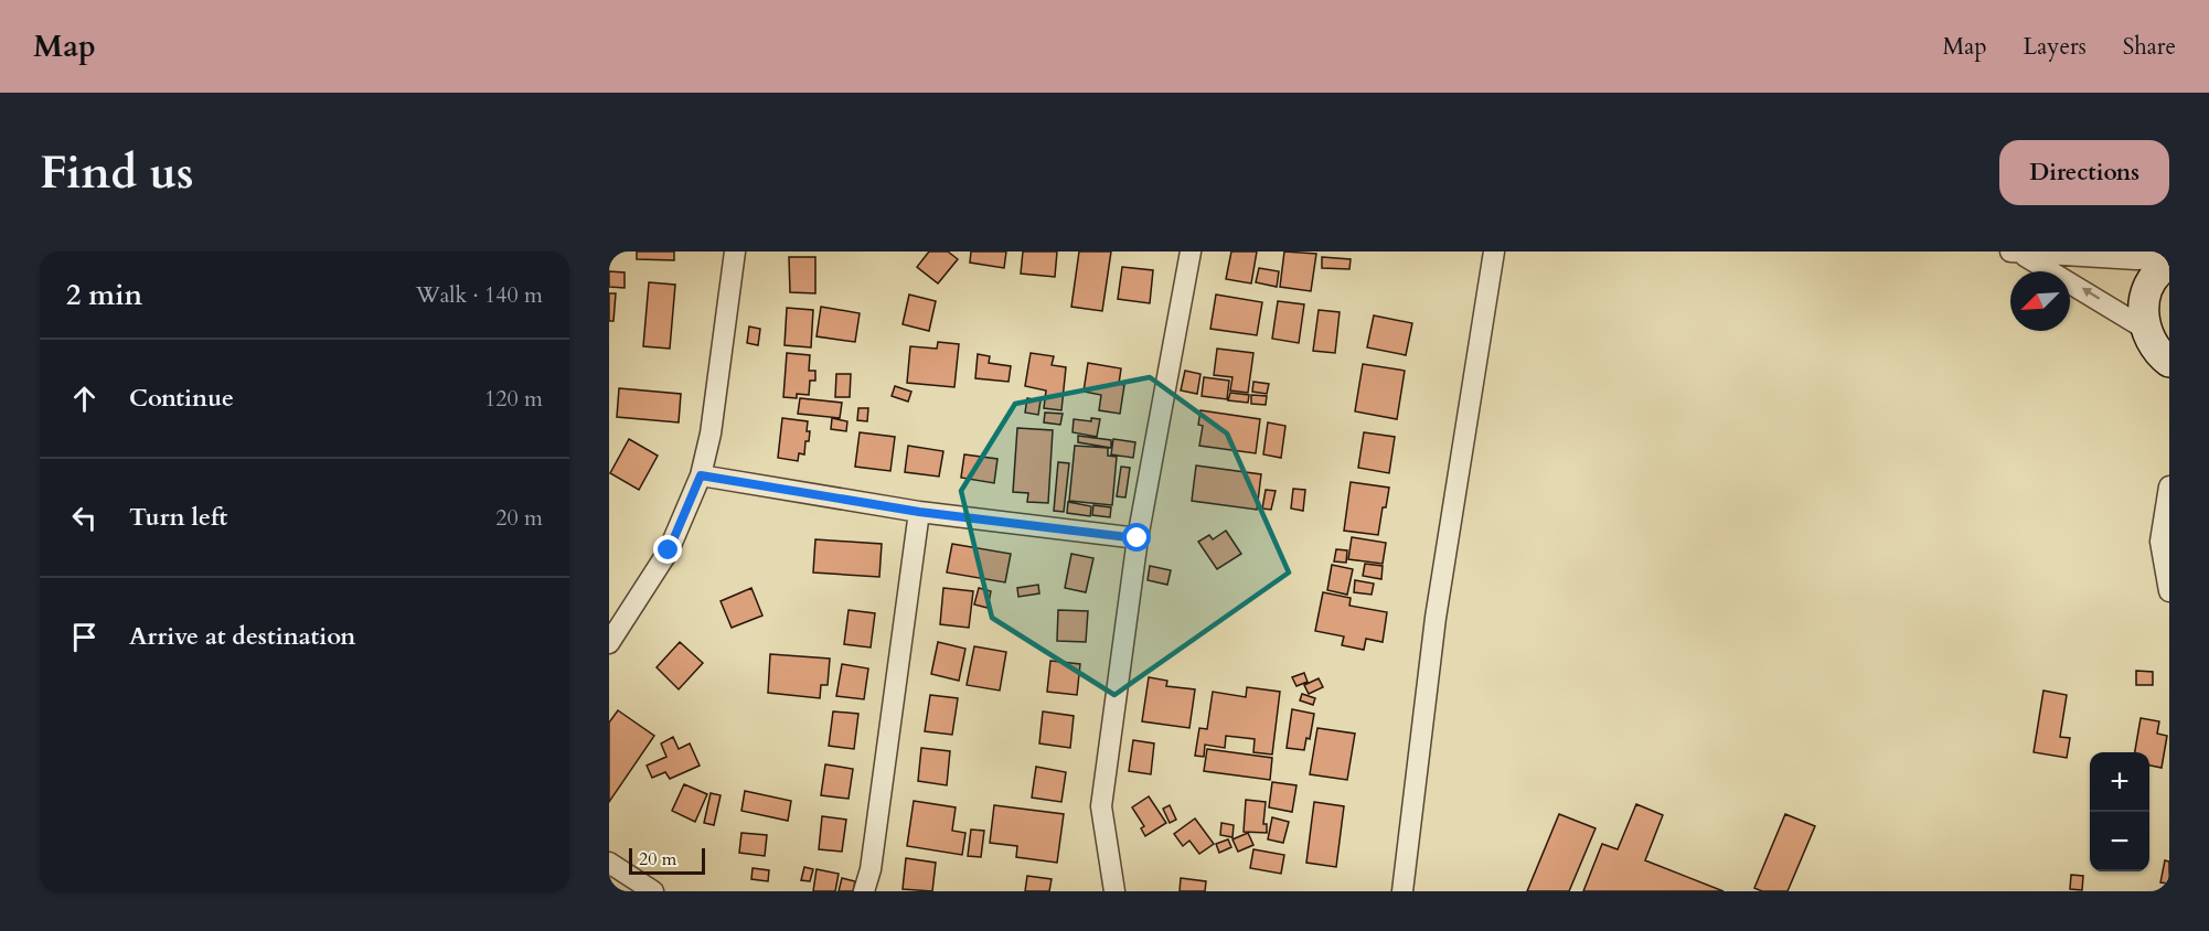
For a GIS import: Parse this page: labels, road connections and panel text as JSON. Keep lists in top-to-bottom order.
{
  "scale_bar": "20 m",
  "north": "bottom left",
  "page": {
    "header": "Map",
    "nav": ["Map", "Layers", "Share"],
    "buttons": "Directions",
    "title": "Find us",
    "heading": ["2 min", "Walk · 140 m"],
    "list": [
      ["Continue", "120 m"],
      ["Turn left", "20 m"],
      "Arrive at destination"
    ],
    "map_buttons": ["+", "−"],
    "scale": "20 m"
  }
}
